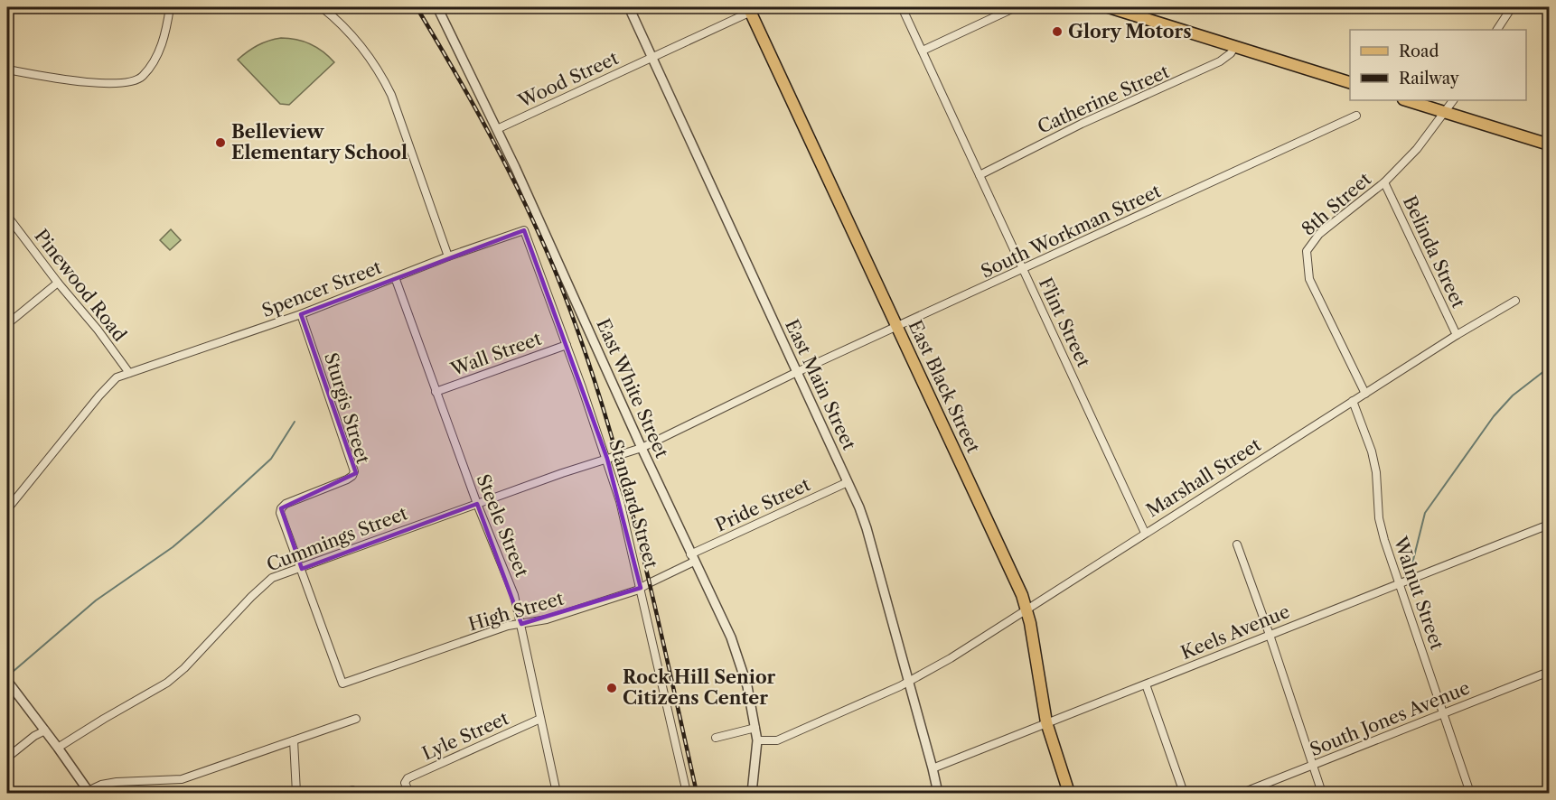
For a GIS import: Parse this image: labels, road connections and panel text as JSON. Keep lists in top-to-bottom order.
{
  "streets": {
    "main road": ["East Black Street"],
    "street": [
      "Wood Street",
      "Catherine Street",
      "8th Street",
      "South Workman Street",
      "Belinda Street",
      "Pinewood Road",
      "Spencer Street",
      "Flint Street",
      "Wall Street",
      "East Main Street",
      "East White Street",
      "Sturgis Street",
      "Marshall Street",
      "Standard Street",
      "Pride Street",
      "Steele Street",
      "Cummings Street",
      "Walnut Street",
      "High Street",
      "Keels Avenue",
      "South Jones Avenue",
      "Lyle Street"
    ]
  },
  "crossings": [
    ["Wood Street", "East Main Street"],
    ["Wood Street", "East Black Street"],
    ["Wood Street", "East White Street"],
    ["Catherine Street", "Flint Street"],
    ["8th Street", "Belinda Street"],
    ["8th Street", "Marshall Street"],
    ["South Workman Street", "Flint Street"],
    ["South Workman Street", "East Main Street"],
    ["South Workman Street", "East Black Street"],
    ["South Workman Street", "East White Street"],
    ["South Workman Street", "Cummings Street"],
    ["Belinda Street", "Marshall Street"],
    ["Pinewood Road", "Spencer Street"],
    ["Spencer Street", "Sturgis Street"],
    ["Spencer Street", "Standard Street"],
    ["Spencer Street", "Steele Street"],
    ["Flint Street", "Marshall Street"],
    ["Wall Street", "Standard Street"],
    ["Wall Street", "Steele Street"],
    ["East Main Street", "Marshall Street"],
    ["East Main Street", "Pride Street"],
    ["East Main Street", "Keels Avenue"],
    ["East Black Street", "Marshall Street"],
    ["East Black Street", "Keels Avenue"],
    ["East White Street", "Marshall Street"],
    ["East White Street", "Pride Street"],
    ["East White Street", "Cummings Street"],
    ["East White Street", "High Street"],
    ["Sturgis Street", "Cummings Street"],
    ["Sturgis Street", "High Street"],
    ["Marshall Street", "Walnut Street"],
    ["Standard Street", "Cummings Street"],
    ["Standard Street", "High Street"],
    ["Pride Street", "High Street"],
    ["Steele Street", "Cummings Street"],
    ["Steele Street", "High Street"],
    ["Steele Street", "Lyle Street"],
    ["Walnut Street", "Keels Avenue"],
    ["Walnut Street", "South Jones Avenue"]
  ],
  "places": ["Glory Motors", "Belleview Elementary School", "Rock Hill Senior Citizens Center"],
  "legend": ["Road", "Railway"]
}
